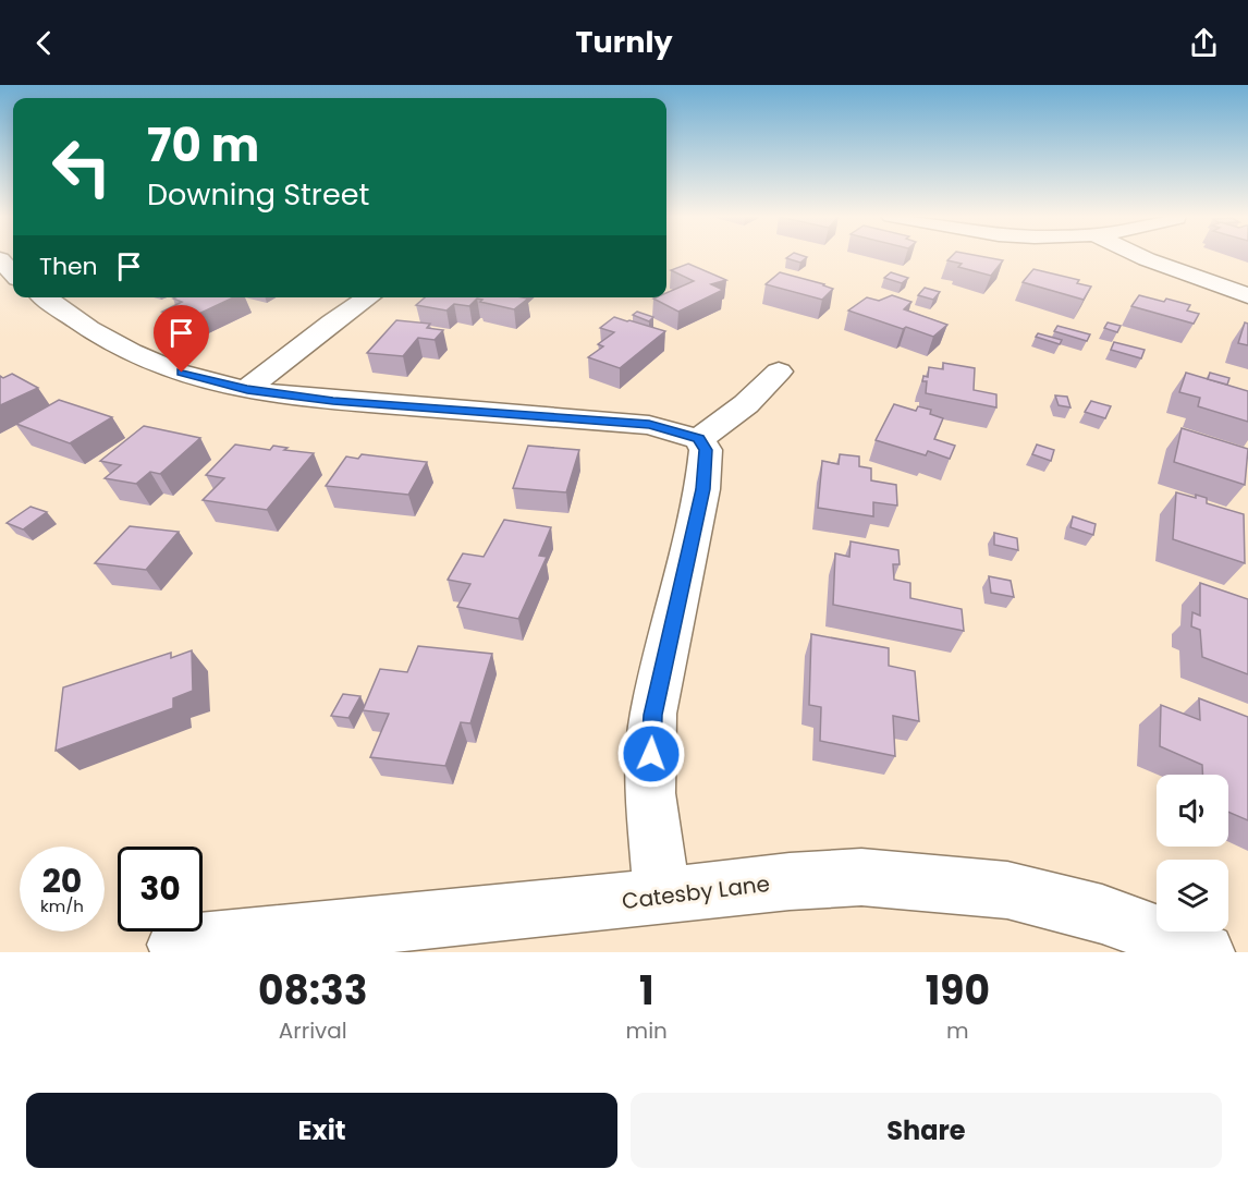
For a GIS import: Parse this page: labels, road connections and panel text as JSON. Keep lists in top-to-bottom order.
{
  "streets": {
    "street": ["Catesby Lane"]
  },
  "page": {
    "header": "Turnly",
    "turn": ["70 m", "Downing Street"],
    "then": "Then",
    "speed": "20 km/h",
    "limit": "30",
    "eta": [
      "08:33",
      "Arrival",
      "1",
      "min",
      "190",
      "m"
    ],
    "buttons": ["Exit", "Share"]
  }
}
